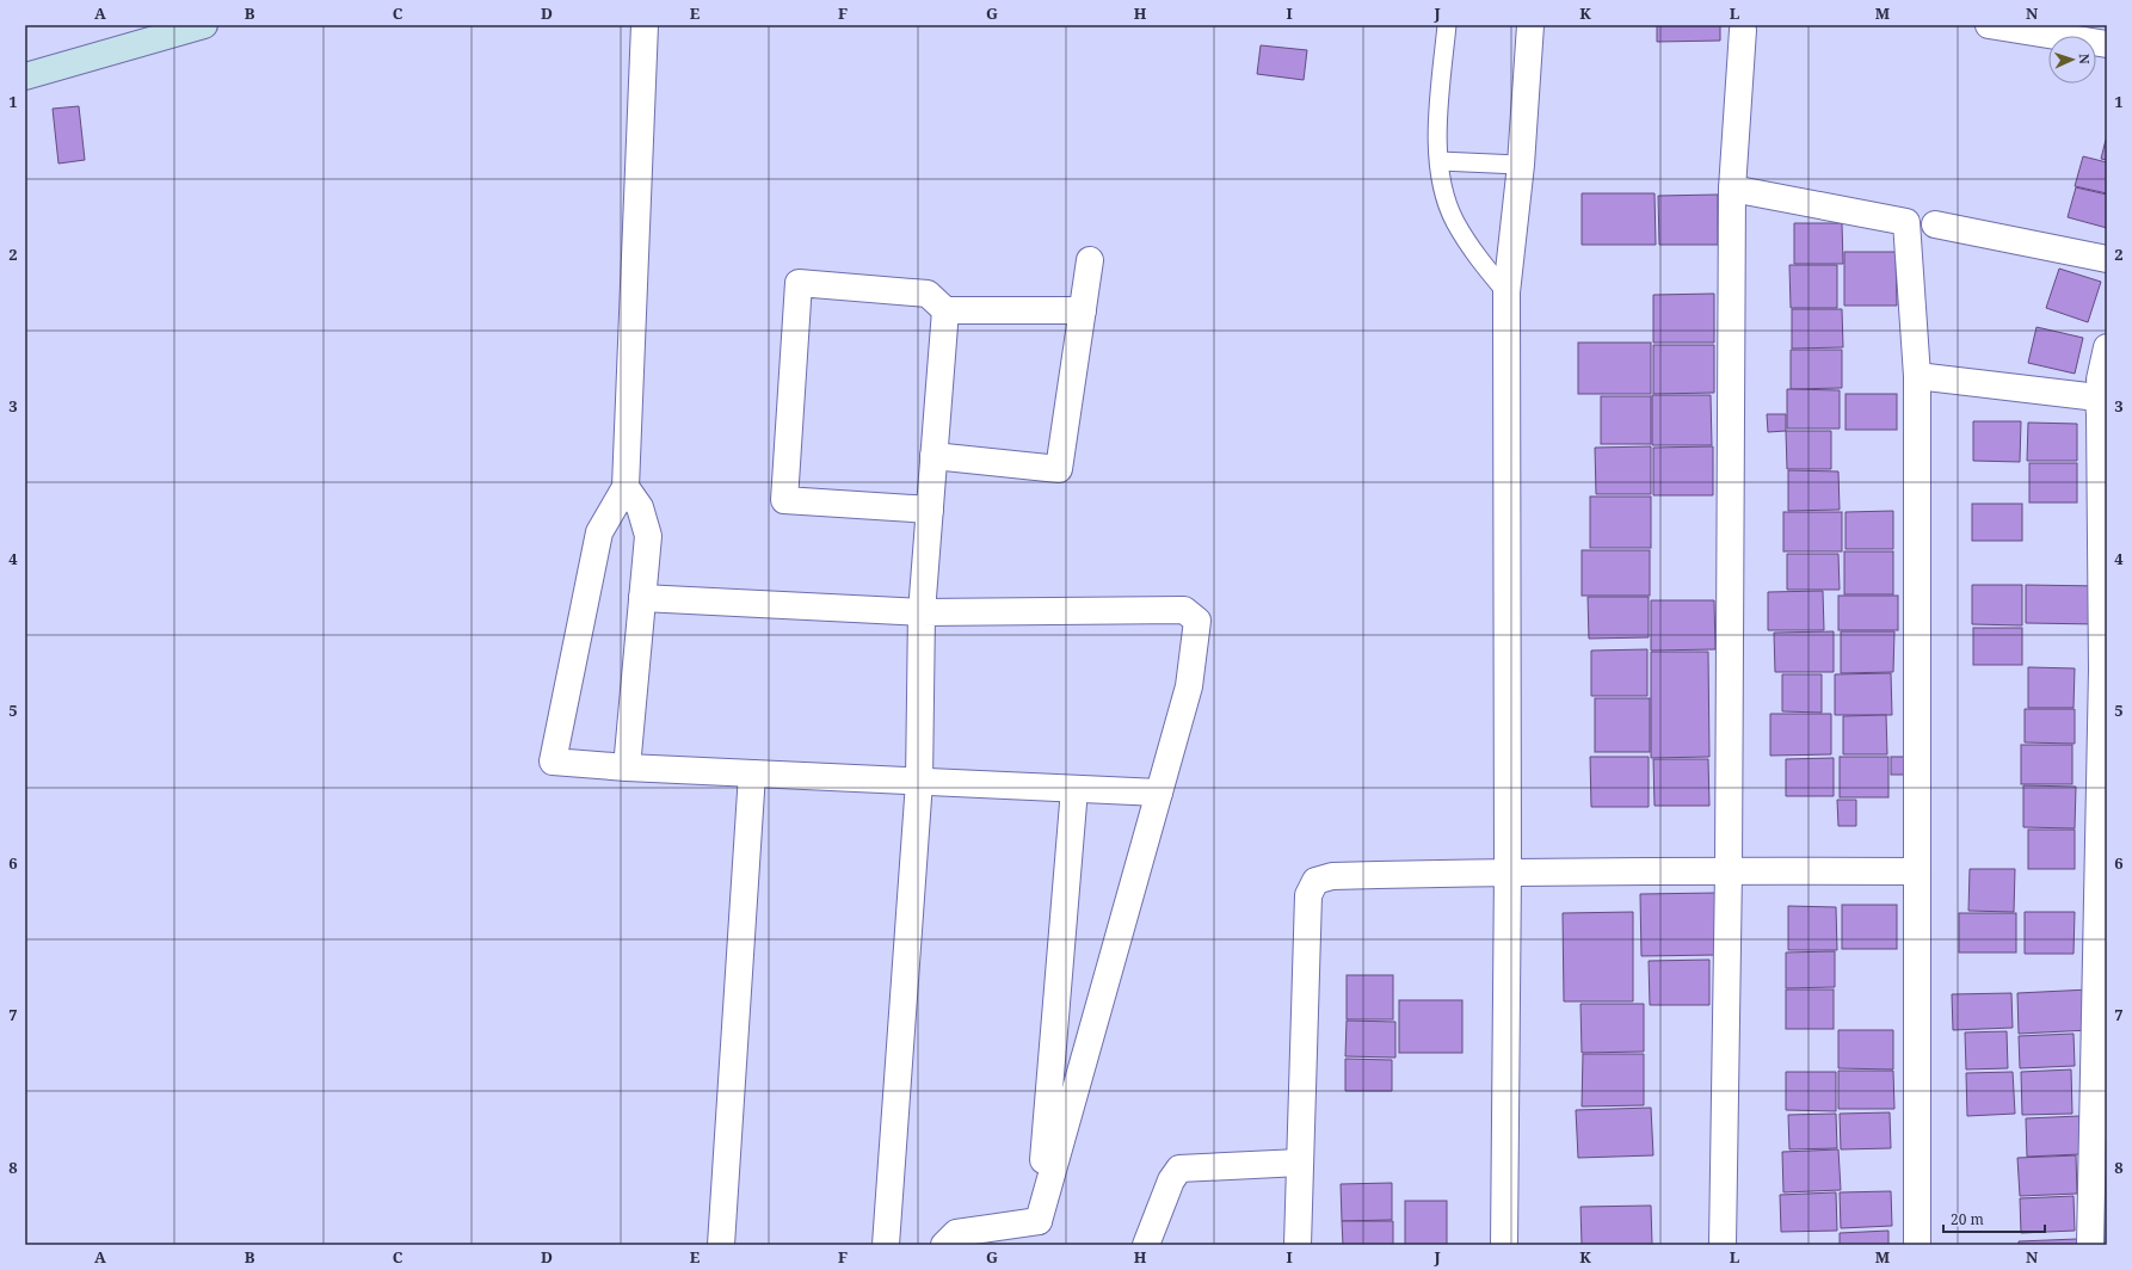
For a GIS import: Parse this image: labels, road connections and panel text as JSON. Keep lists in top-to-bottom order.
{
  "scale_bar": "20 m",
  "north": "right",
  "grid": {
    "columns": [
      "A",
      "B",
      "C",
      "D",
      "E",
      "F",
      "G",
      "H",
      "I",
      "J",
      "K",
      "L",
      "M",
      "N"
    ],
    "rows": [
      "1",
      "2",
      "3",
      "4",
      "5",
      "6",
      "7",
      "8"
    ]
  }
}
